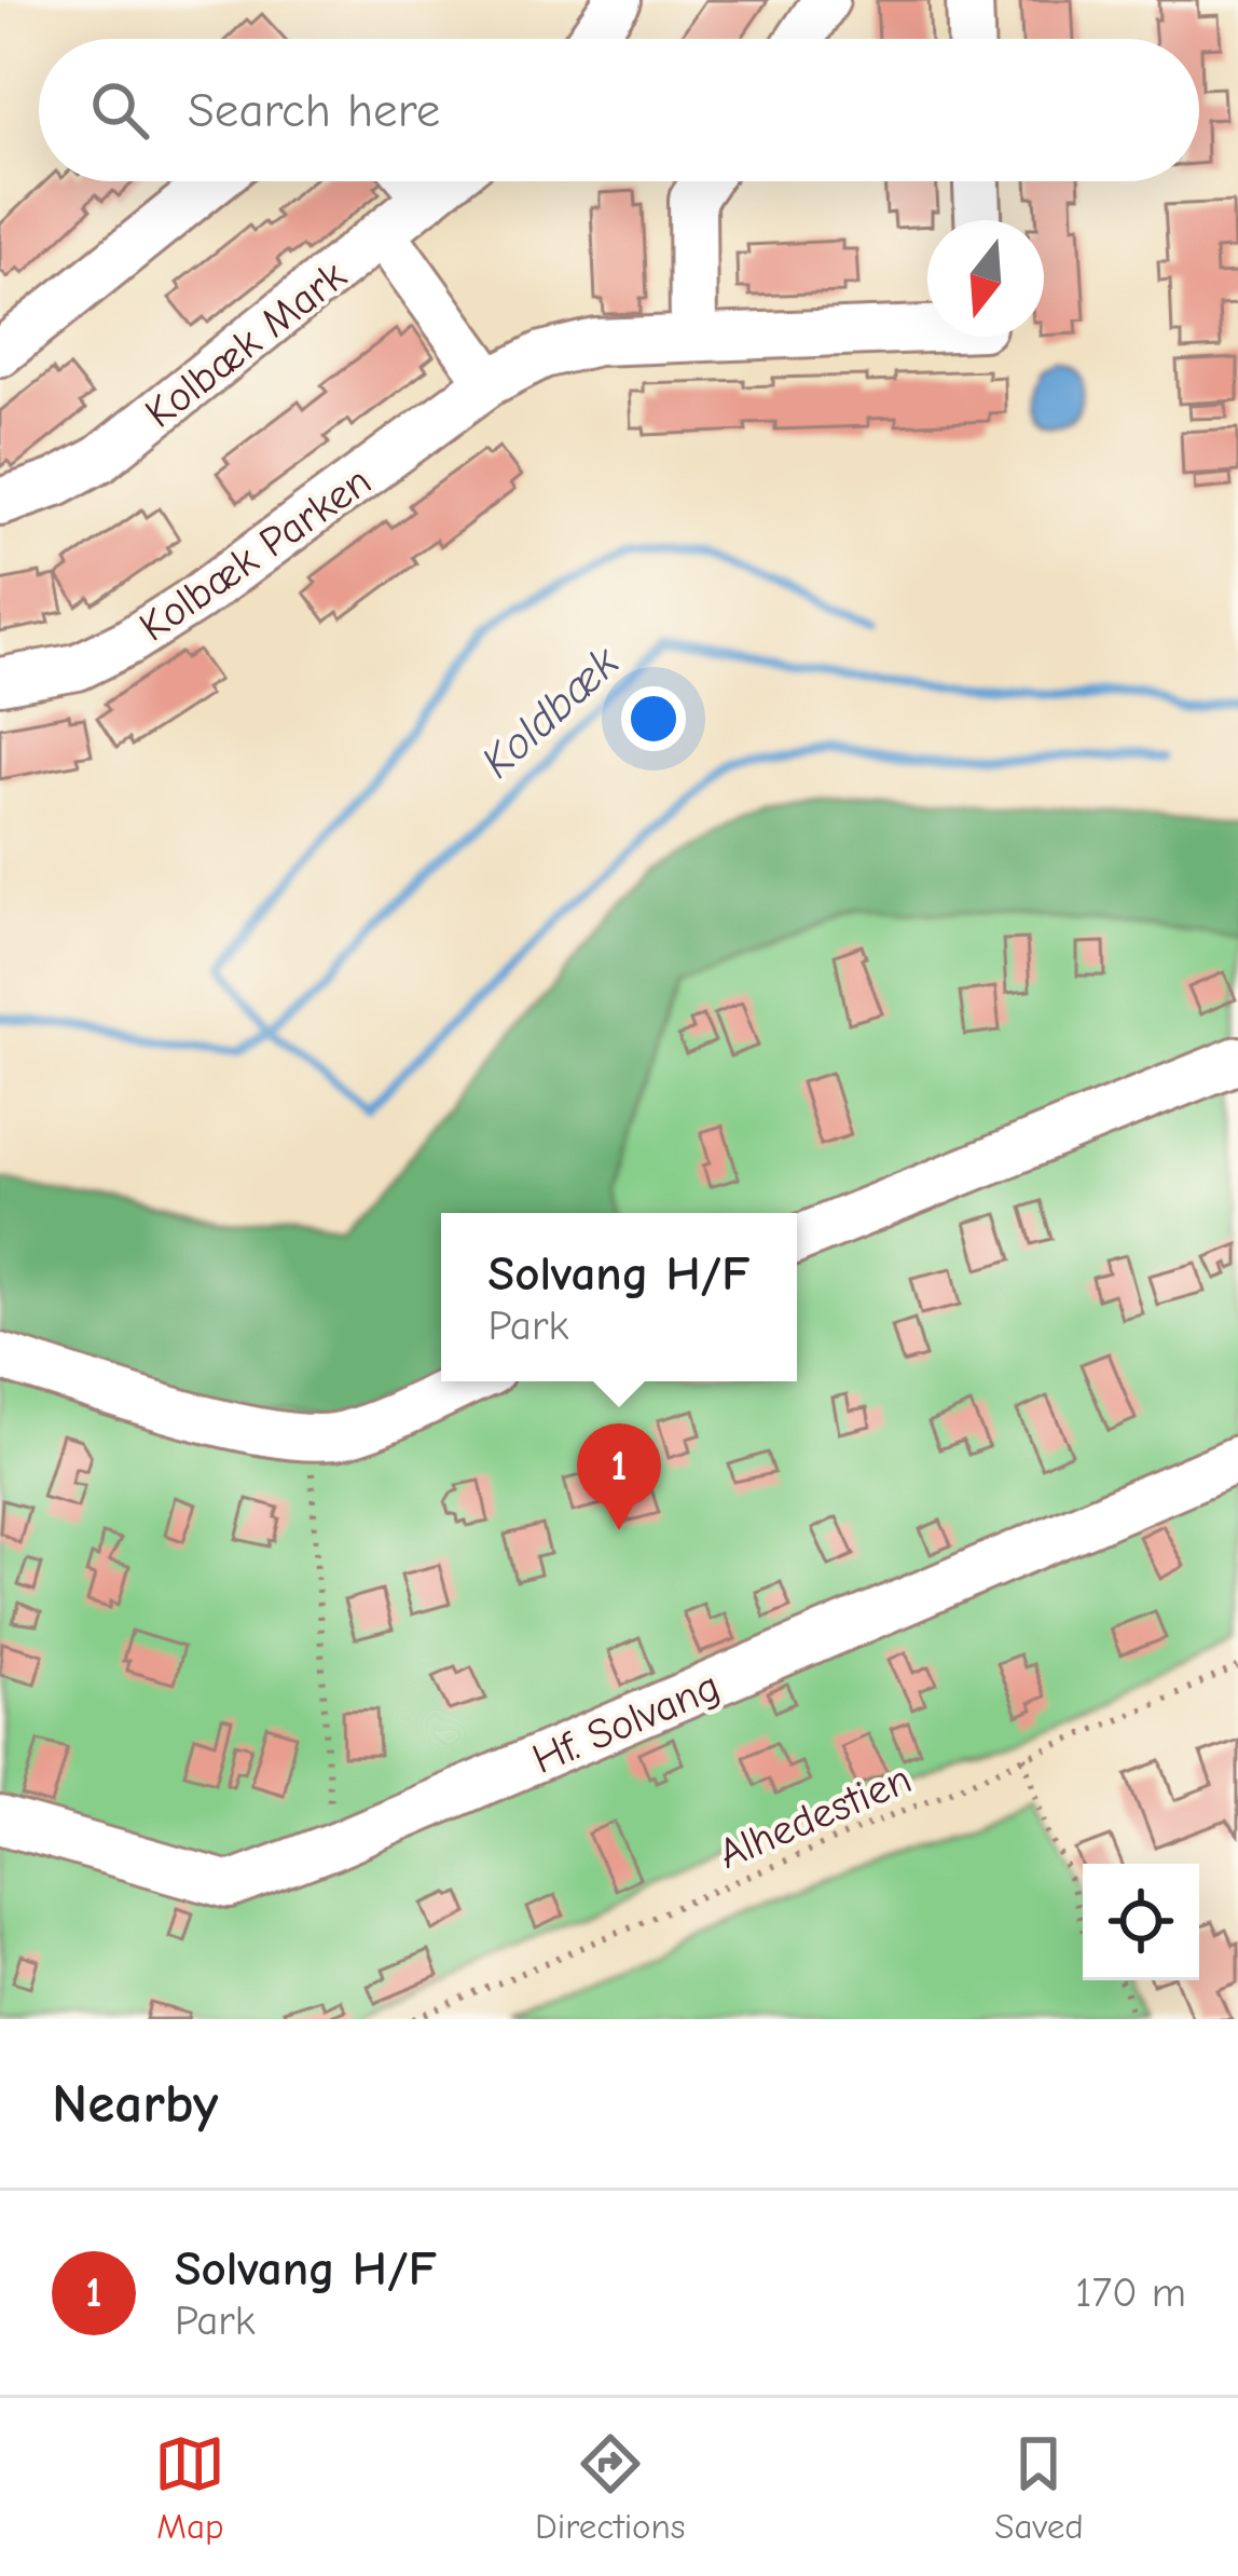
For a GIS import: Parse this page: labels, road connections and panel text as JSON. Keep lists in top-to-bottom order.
{
  "streets": {
    "street": ["Kolbæk Mark", "Kolbæk Parken", "Hf. Solvang"],
    "path": ["Alhedestien"]
  },
  "water": ["Koldbæk"],
  "north": "bottom",
  "page": {
    "search": "Search here",
    "popup": ["Solvang H/F", "Park"],
    "pins": "1",
    "heading": "Nearby",
    "list": [
      {
        "mark": "1",
        "name": "Solvang H/F",
        "note": "Park",
        "value": "170 m"
      }
    ],
    "nav": ["Map", "Directions", "Saved"]
  }
}
